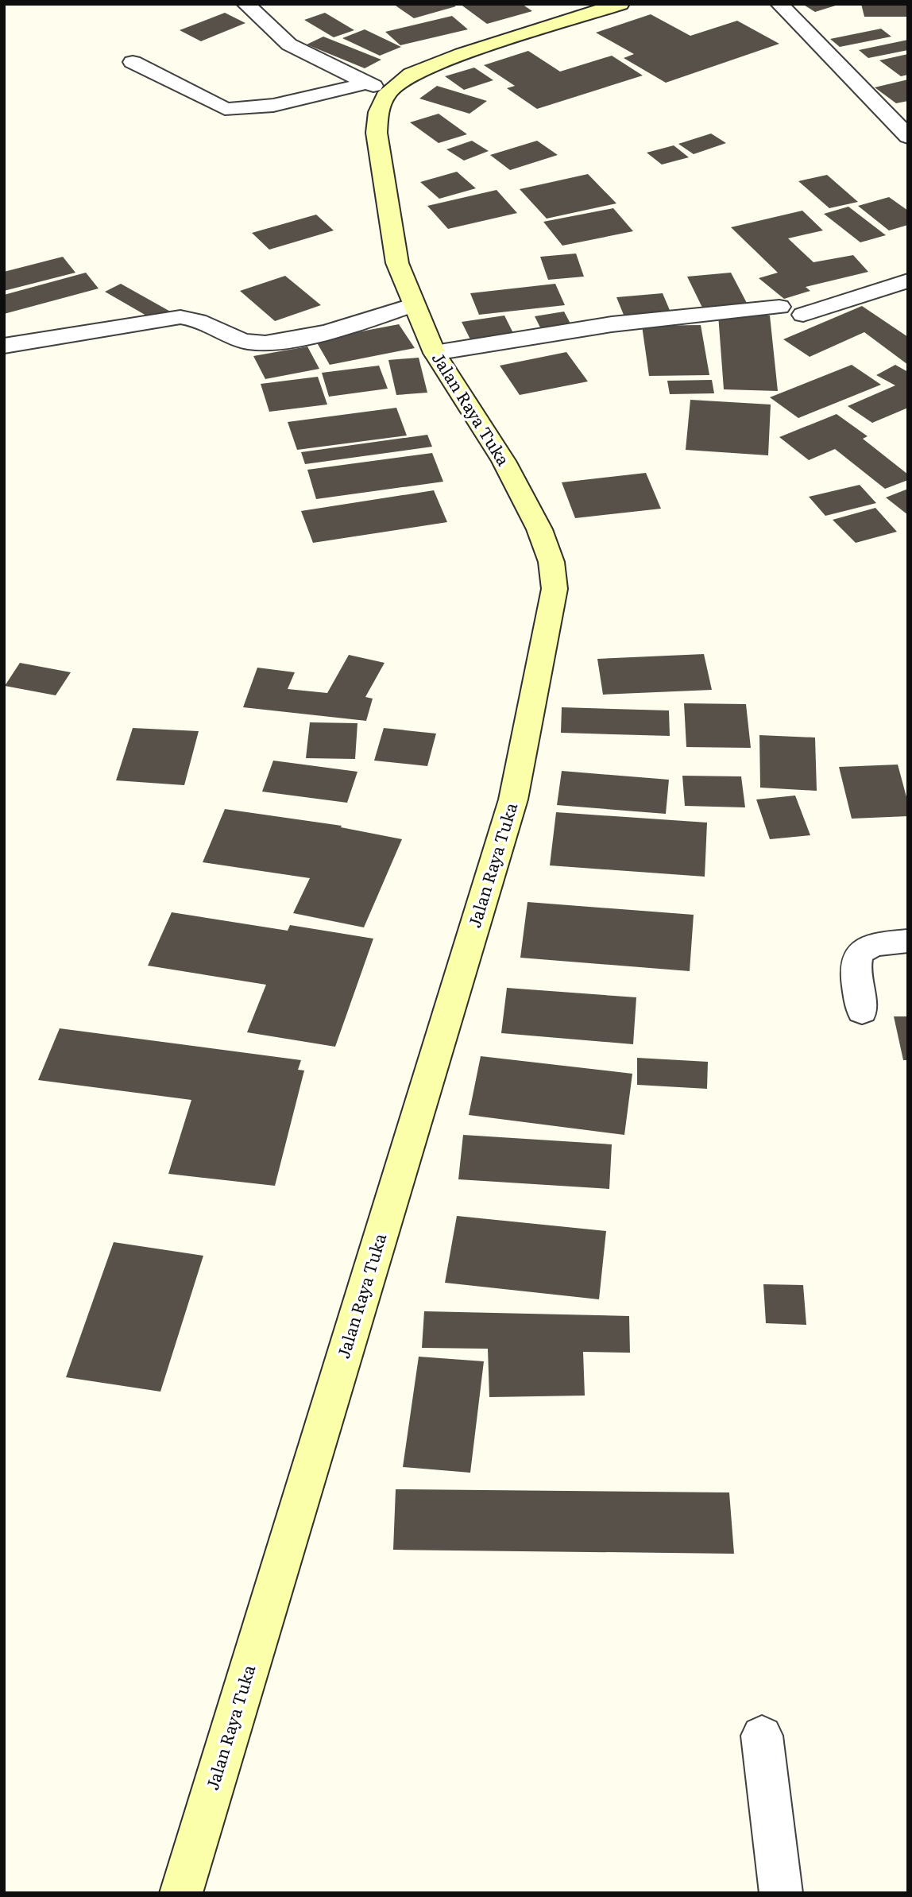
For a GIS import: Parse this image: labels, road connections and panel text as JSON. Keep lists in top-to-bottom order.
{
  "streets": {
    "street": ["Jalan Raya Tuka"]
  }
}
